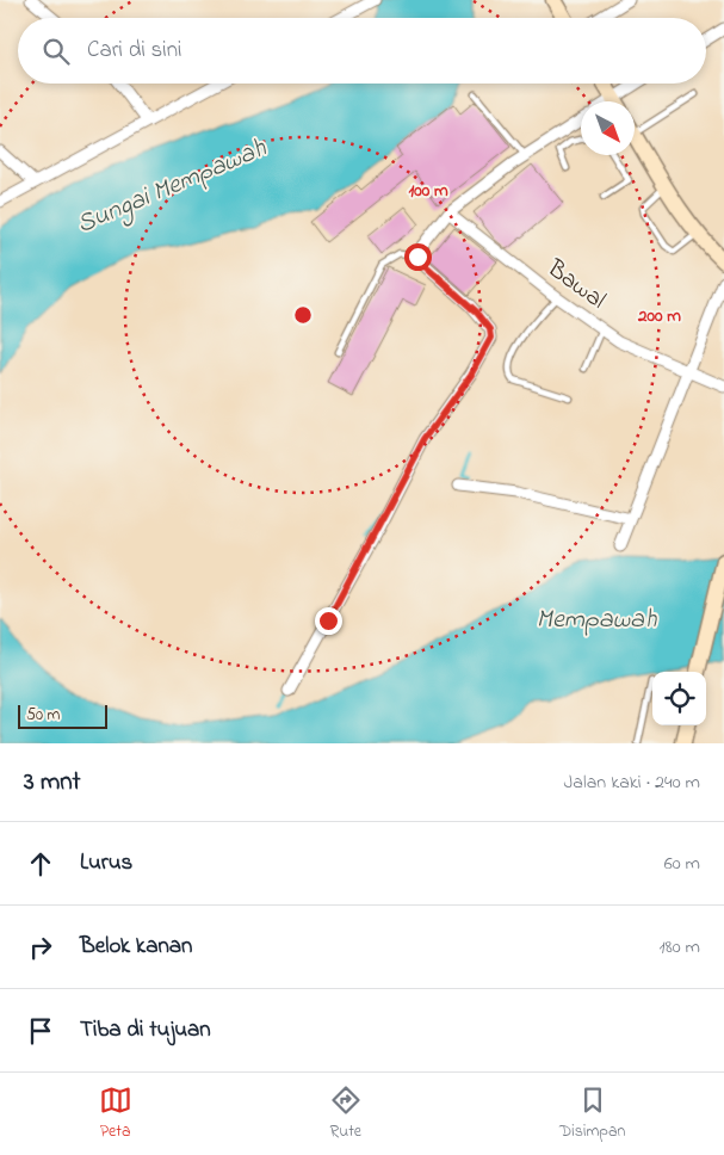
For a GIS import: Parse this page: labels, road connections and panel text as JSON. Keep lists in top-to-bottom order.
{
  "streets": {
    "street": ["Bawal"]
  },
  "water": ["Sungai Mempawah", "Mempawah"],
  "scale_bar": "50 m",
  "north": "bottom right",
  "page": {
    "search": "Cari di sini",
    "scale": "50 m",
    "heading": ["3 mnt", "Jalan kaki · 240 m"],
    "list": [
      ["Lurus", "60 m"],
      ["Belok kanan", "180 m"],
      "Tiba di tujuan"
    ],
    "nav": ["Peta", "Rute", "Disimpan"]
  },
  "rings": ["100 m", "200 m"]
}
